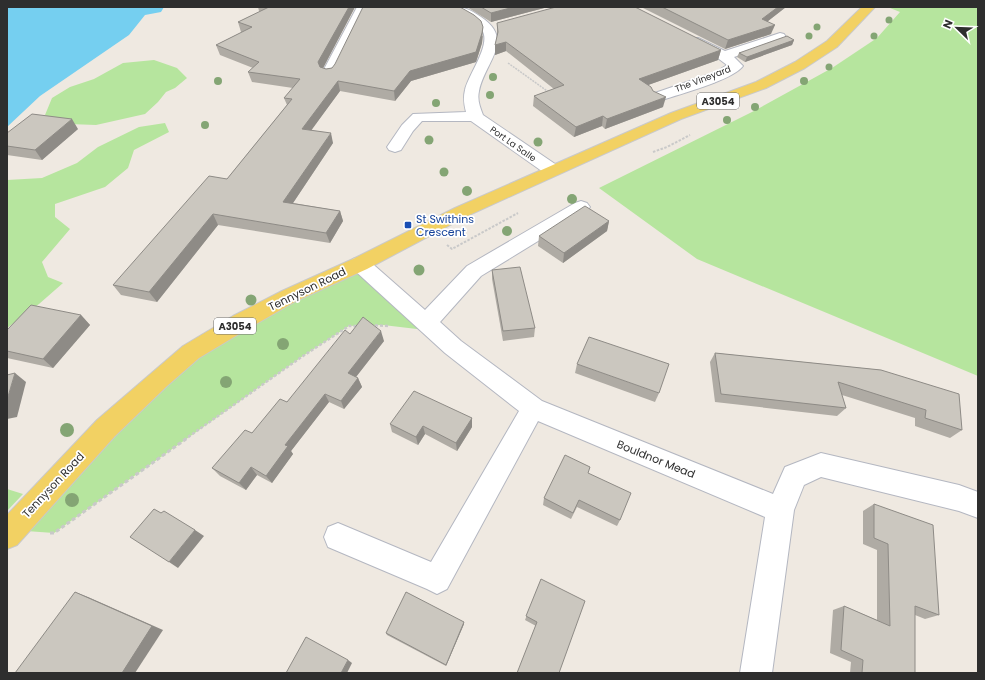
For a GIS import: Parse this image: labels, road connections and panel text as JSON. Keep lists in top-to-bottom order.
{
  "streets": {
    "main road": ["A3054", "Tennyson Road"],
    "street": ["The Vineyard", "Port La Salle", "Bouldnor Mead"]
  },
  "crossings": [
    ["A3054", "Port La Salle"],
    ["A3054", "Tennyson Road"],
    ["Port La Salle", "Tennyson Road"]
  ],
  "places": {
    "transit": ["St Swithins Crescent"]
  },
  "north": "top left"
}
